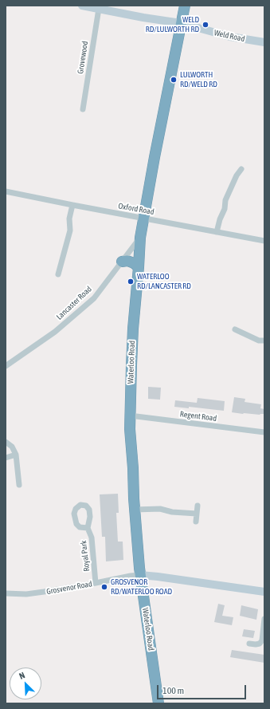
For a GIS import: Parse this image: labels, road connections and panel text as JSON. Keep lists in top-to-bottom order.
{
  "streets": {
    "highway": ["Waterloo Road"],
    "street": [
      "Weld Road",
      "Grovewood",
      "Oxford Road",
      "Lancaster Road",
      "Regent Road",
      "Royal Park",
      "Grosvenor Road"
    ]
  },
  "crossings": [
    ["Weld Road", "Grovewood"],
    ["Weld Road", "Waterloo Road"],
    ["Oxford Road", "Waterloo Road"],
    ["Lancaster Road", "Waterloo Road"],
    ["Waterloo Road", "Regent Road"],
    ["Waterloo Road", "Grosvenor Road"],
    ["Royal Park", "Grosvenor Road"]
  ],
  "places": [
    "WELD RD/LULWORTH RD",
    "LULWORTH RD/WELD RD",
    "WATERLOO RD/LANCASTER RD",
    "GROSVENOR RD/WATERLOO ROAD"
  ],
  "scale_bar": "100 m",
  "north": "top left"
}
